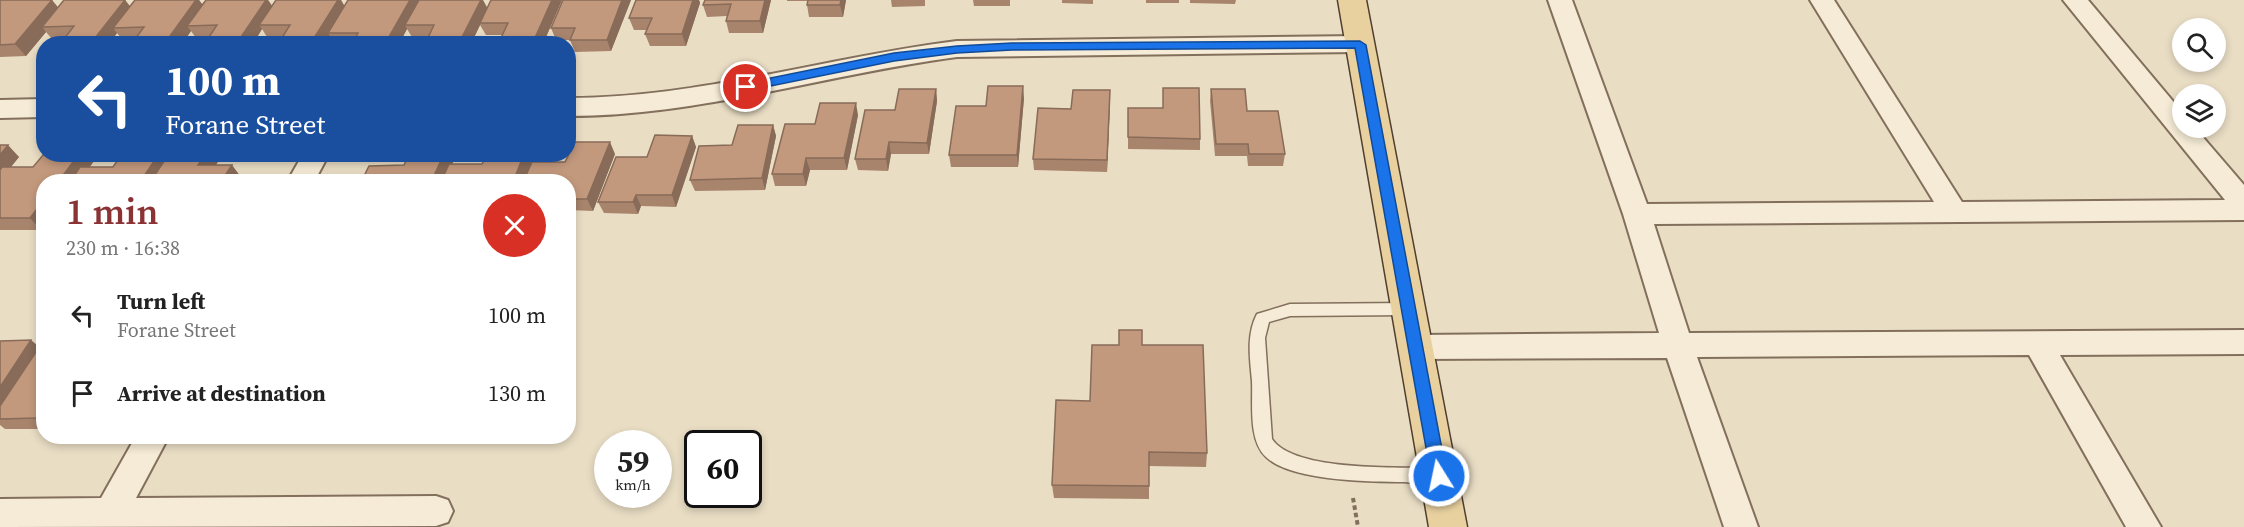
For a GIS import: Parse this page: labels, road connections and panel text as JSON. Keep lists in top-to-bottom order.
{
  "page": {
    "turn": ["100 m", "Forane Street"],
    "heading": ["1 min", "230 m · 16:38"],
    "list": [
      {
        "name": "Turn left",
        "note": "Forane Street",
        "value": "100 m"
      },
      {
        "name": "Arrive at destination",
        "value": "130 m"
      }
    ],
    "speed": "59 km/h",
    "limit": "60"
  }
}
